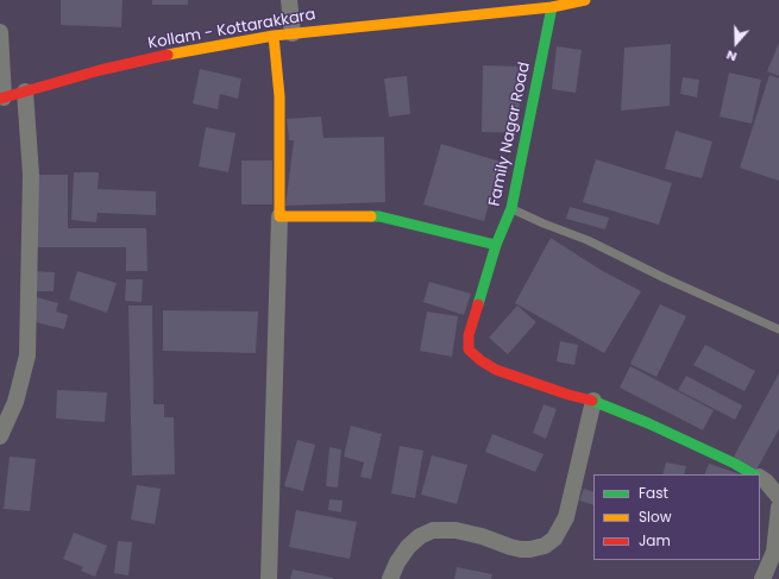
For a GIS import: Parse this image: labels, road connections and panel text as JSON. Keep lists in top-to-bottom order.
{
  "streets": {
    "street": ["Kollam - Kottarakkara", "Family Nagar Road"]
  },
  "crossings": [
    ["Kollam - Kottarakkara", "Family Nagar Road"]
  ],
  "legend": ["Fast", "Slow", "Jam"],
  "north": "bottom"
}
